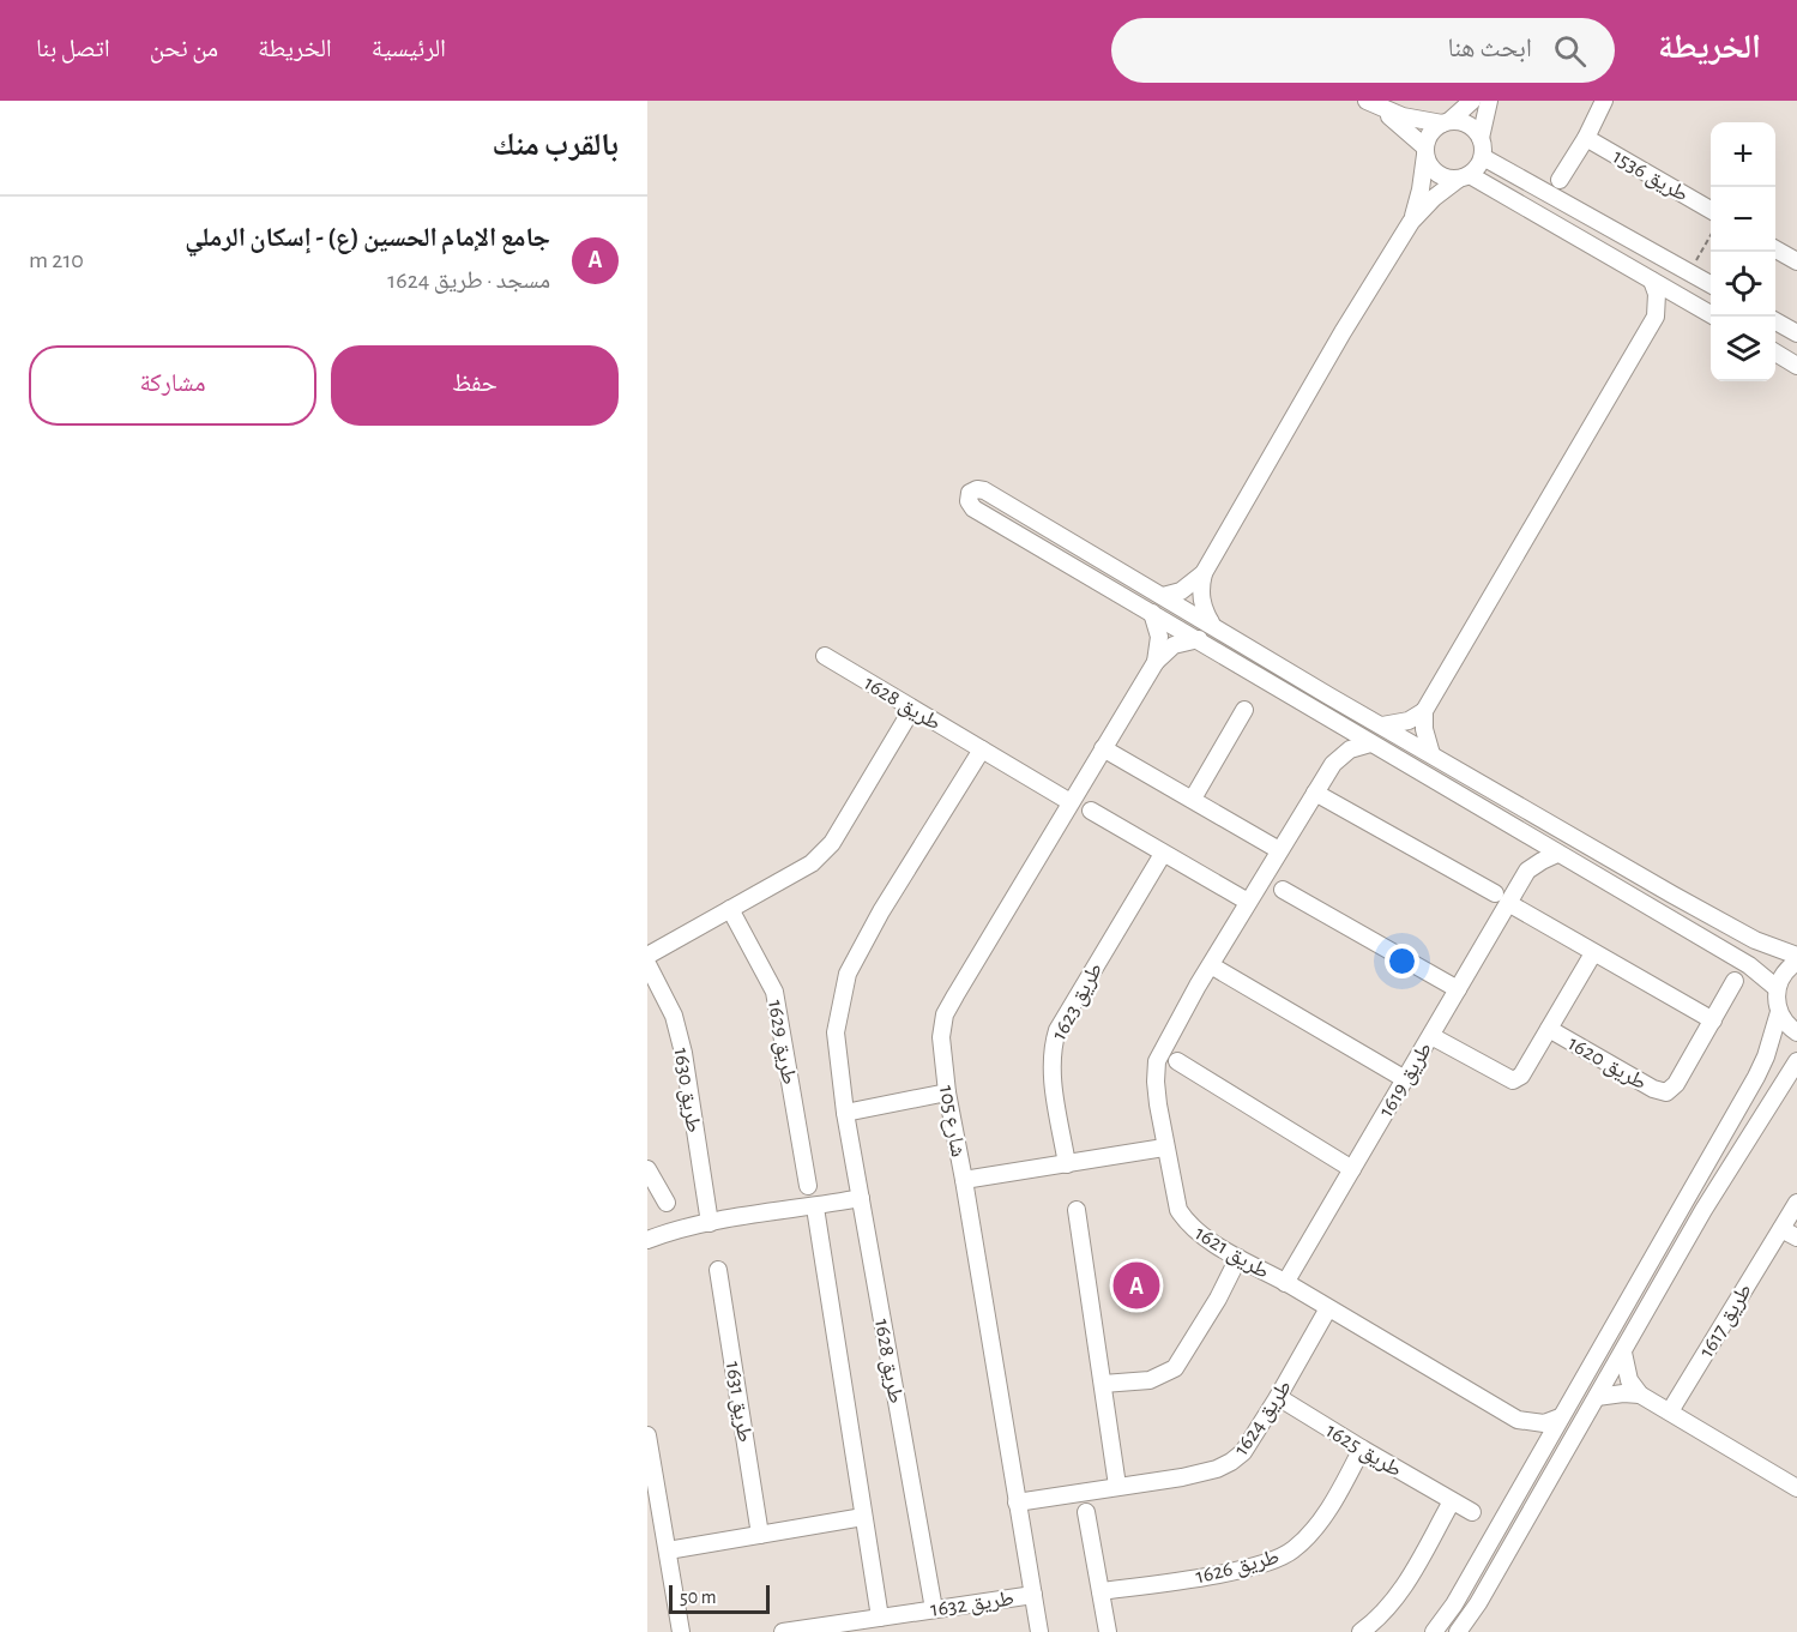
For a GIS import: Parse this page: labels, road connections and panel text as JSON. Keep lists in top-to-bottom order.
{
  "streets": {
    "street": [
      "طريق 1536",
      "طريق 1628",
      "طريق 1623",
      "طريق 1629",
      "طريق 1620",
      "طريق 1619",
      "طريق 1630",
      "شارع 105",
      "طريق 1621",
      "طريق 1617",
      "طريق 1631",
      "طريق 1624",
      "طريق 1625",
      "طريق 1626",
      "طريق 1632"
    ]
  },
  "crossings": [
    ["طريق 1628", "شارع 105"],
    ["طريق 1628", "طريق 1632"],
    ["طريق 1620", "طريق 1619"],
    ["طريق 1619", "طريق 1621"],
    ["شارع 105", "طريق 1624"],
    ["شارع 105", "طريق 1632"],
    ["طريق 1621", "طريق 1624"],
    ["طريق 1624", "طريق 1625"],
    ["طريق 1625", "طريق 1626"]
  ],
  "scale_bar": "50 m",
  "page": {
    "header": "الخريطة",
    "search": "ابحث هنا",
    "nav": [
      "الرئيسية",
      "الخريطة",
      "من نحن",
      "اتصل بنا"
    ],
    "heading": "بالقرب منك",
    "map_buttons": ["+", "−"],
    "list": [
      {
        "mark": "A",
        "name": "جامع الإمام الحسين (ع) - إسكان الرملي",
        "note": "مسجد · طريق 1624",
        "value": "210 m"
      }
    ],
    "buttons": ["حفظ", "مشاركة"],
    "pins": "A",
    "scale": "50 m"
  }
}
